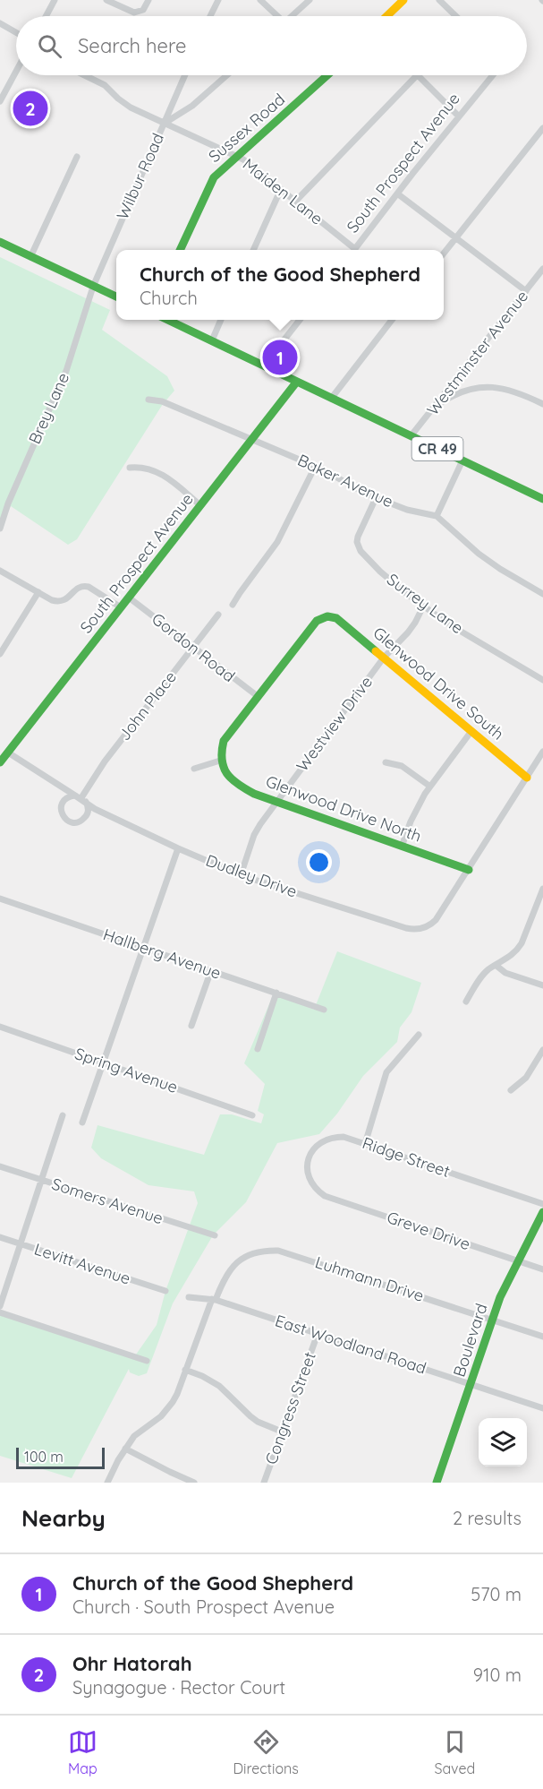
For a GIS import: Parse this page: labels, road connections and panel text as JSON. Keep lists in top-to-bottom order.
{
  "streets": {
    "street": [
      "Sussex Road",
      "South Prospect Avenue",
      "Wilbur Road",
      "Maiden Lane",
      "Westminster Avenue",
      "Brey Lane",
      "CR 49",
      "Baker Avenue",
      "Surrey Lane",
      "Gordon Road",
      "Glenwood Drive South",
      "John Place",
      "Westview Drive",
      "Glenwood Drive North",
      "Dudley Drive",
      "Hallberg Avenue",
      "Spring Avenue",
      "Ridge Street",
      "Somers Avenue",
      "Greve Drive",
      "Levitt Avenue",
      "Luhmann Drive",
      "Boulevard",
      "East Woodland Road",
      "Congress Street"
    ]
  },
  "crossings": [
    ["Sussex Road", "Maiden Lane"],
    ["South Prospect Avenue", "CR 49"],
    ["South Prospect Avenue", "Baker Avenue"],
    ["South Prospect Avenue", "Gordon Road"],
    ["South Prospect Avenue", "Dudley Drive"],
    ["Wilbur Road", "Maiden Lane"],
    ["Wilbur Road", "Brey Lane"],
    ["Westminster Avenue", "CR 49"],
    ["Baker Avenue", "Surrey Lane"],
    ["Surrey Lane", "Westview Drive"],
    ["Gordon Road", "Glenwood Drive South"],
    ["Gordon Road", "John Place"],
    ["Glenwood Drive South", "Westview Drive"],
    ["John Place", "Dudley Drive"],
    ["Westview Drive", "Glenwood Drive North"],
    ["Westview Drive", "Dudley Drive"],
    ["Glenwood Drive North", "Dudley Drive"],
    ["Ridge Street", "Greve Drive"],
    ["Greve Drive", "Boulevard"],
    ["Luhmann Drive", "Boulevard"],
    ["Luhmann Drive", "East Woodland Road"],
    ["Boulevard", "East Woodland Road"],
    ["East Woodland Road", "Congress Street"]
  ],
  "scale_bar": "100 m",
  "page": {
    "search": "Search here",
    "pins": ["2", "1"],
    "popup": ["Church of the Good Shepherd", "Church"],
    "scale": "100 m",
    "heading": ["Nearby", "2 results"],
    "list": [
      {
        "mark": "1",
        "name": "Church of the Good Shepherd",
        "note": "Church · South Prospect Avenue",
        "value": "570 m"
      },
      {
        "mark": "2",
        "name": "Ohr Hatorah",
        "note": "Synagogue · Rector Court",
        "value": "910 m"
      }
    ],
    "nav": ["Map", "Directions", "Saved"]
  }
}
